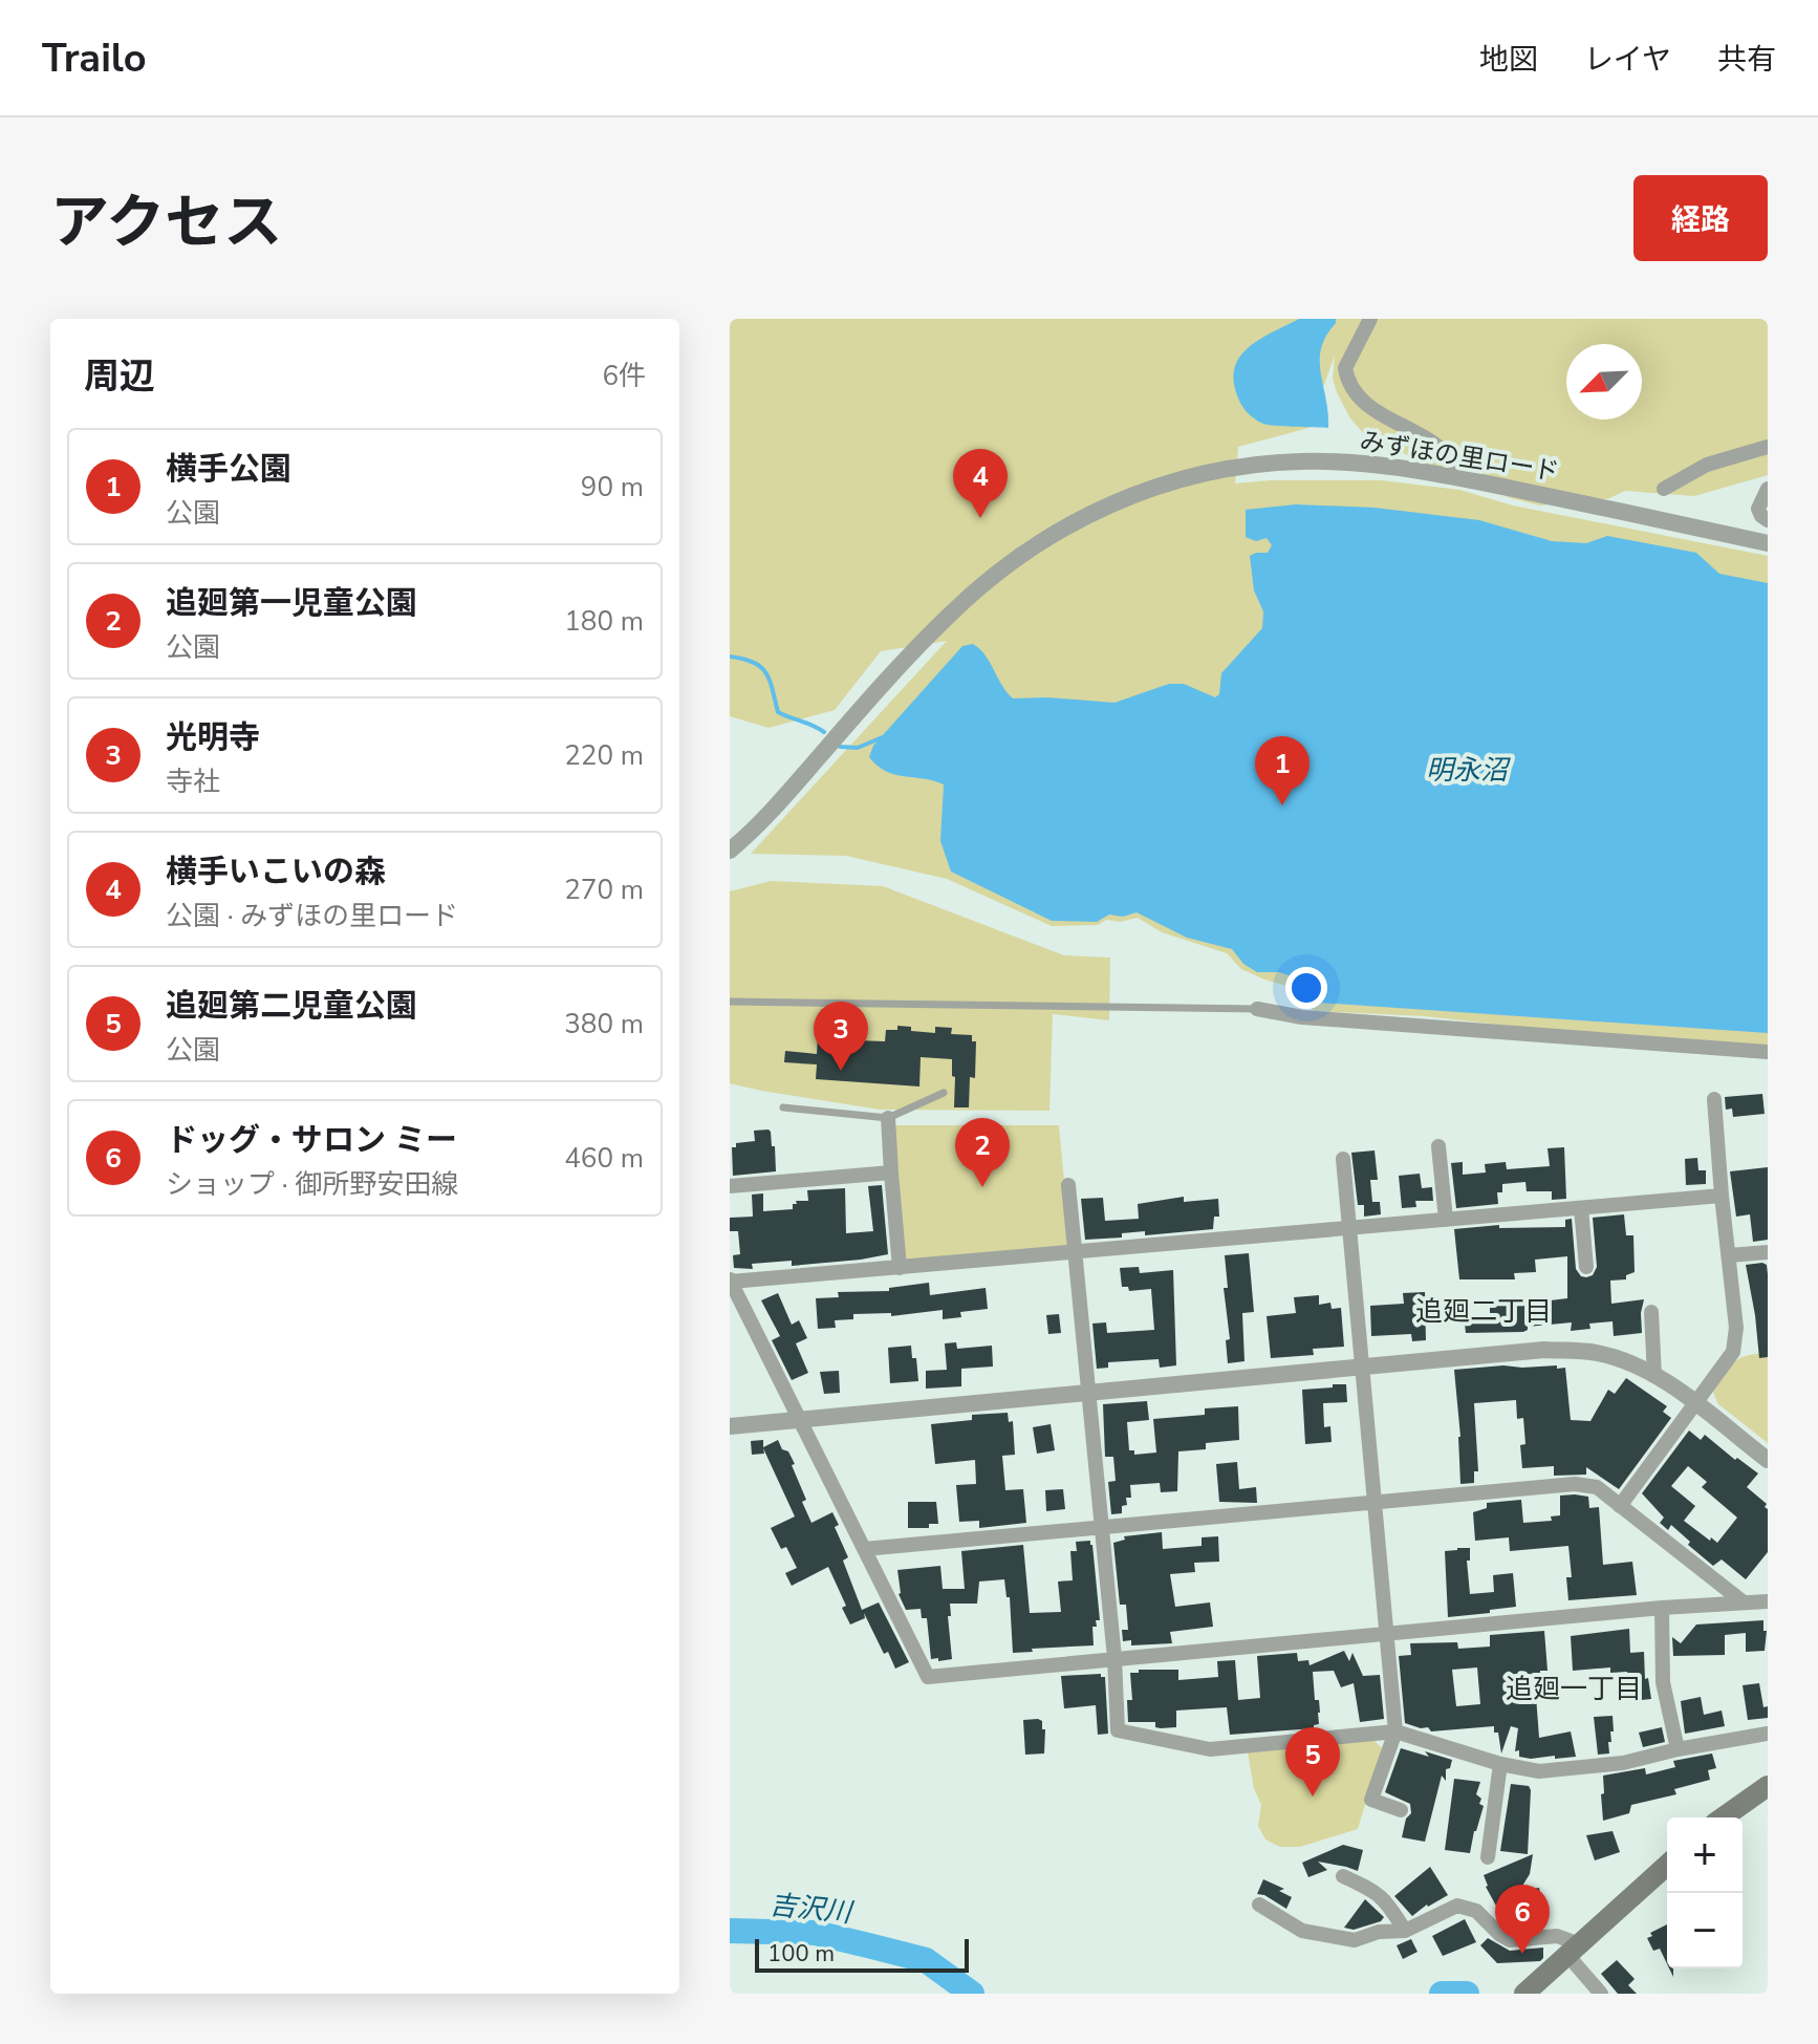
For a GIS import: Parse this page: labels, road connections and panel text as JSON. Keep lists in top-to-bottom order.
{
  "streets": {
    "street": ["みずほの里ロード"]
  },
  "districts": ["追廻二丁目", "追廻一丁目"],
  "water": ["明永沼", "吉沢川"],
  "scale_bar": "100 m",
  "north": "bottom left",
  "page": {
    "header": "Trailo",
    "nav": ["地図", "レイヤ", "共有"],
    "title": "アクセス",
    "buttons": "経路",
    "heading": ["周辺", "6件"],
    "list": [
      {
        "mark": "1",
        "name": "横手公園",
        "note": "公園",
        "value": "90 m"
      },
      {
        "mark": "2",
        "name": "追廻第一児童公園",
        "note": "公園",
        "value": "180 m"
      },
      {
        "mark": "3",
        "name": "光明寺",
        "note": "寺社",
        "value": "220 m"
      },
      {
        "mark": "4",
        "name": "横手いこいの森",
        "note": "公園 · みずほの里ロード",
        "value": "270 m"
      },
      {
        "mark": "5",
        "name": "追廻第二児童公園",
        "note": "公園",
        "value": "380 m"
      },
      {
        "mark": "6",
        "name": "ドッグ・サロン ミー",
        "note": "ショップ · 御所野安田線",
        "value": "460 m"
      }
    ],
    "pins": [
      "4",
      "1",
      "3",
      "2",
      "5",
      "6"
    ],
    "map_buttons": ["+", "−"],
    "scale": "100 m"
  }
}
